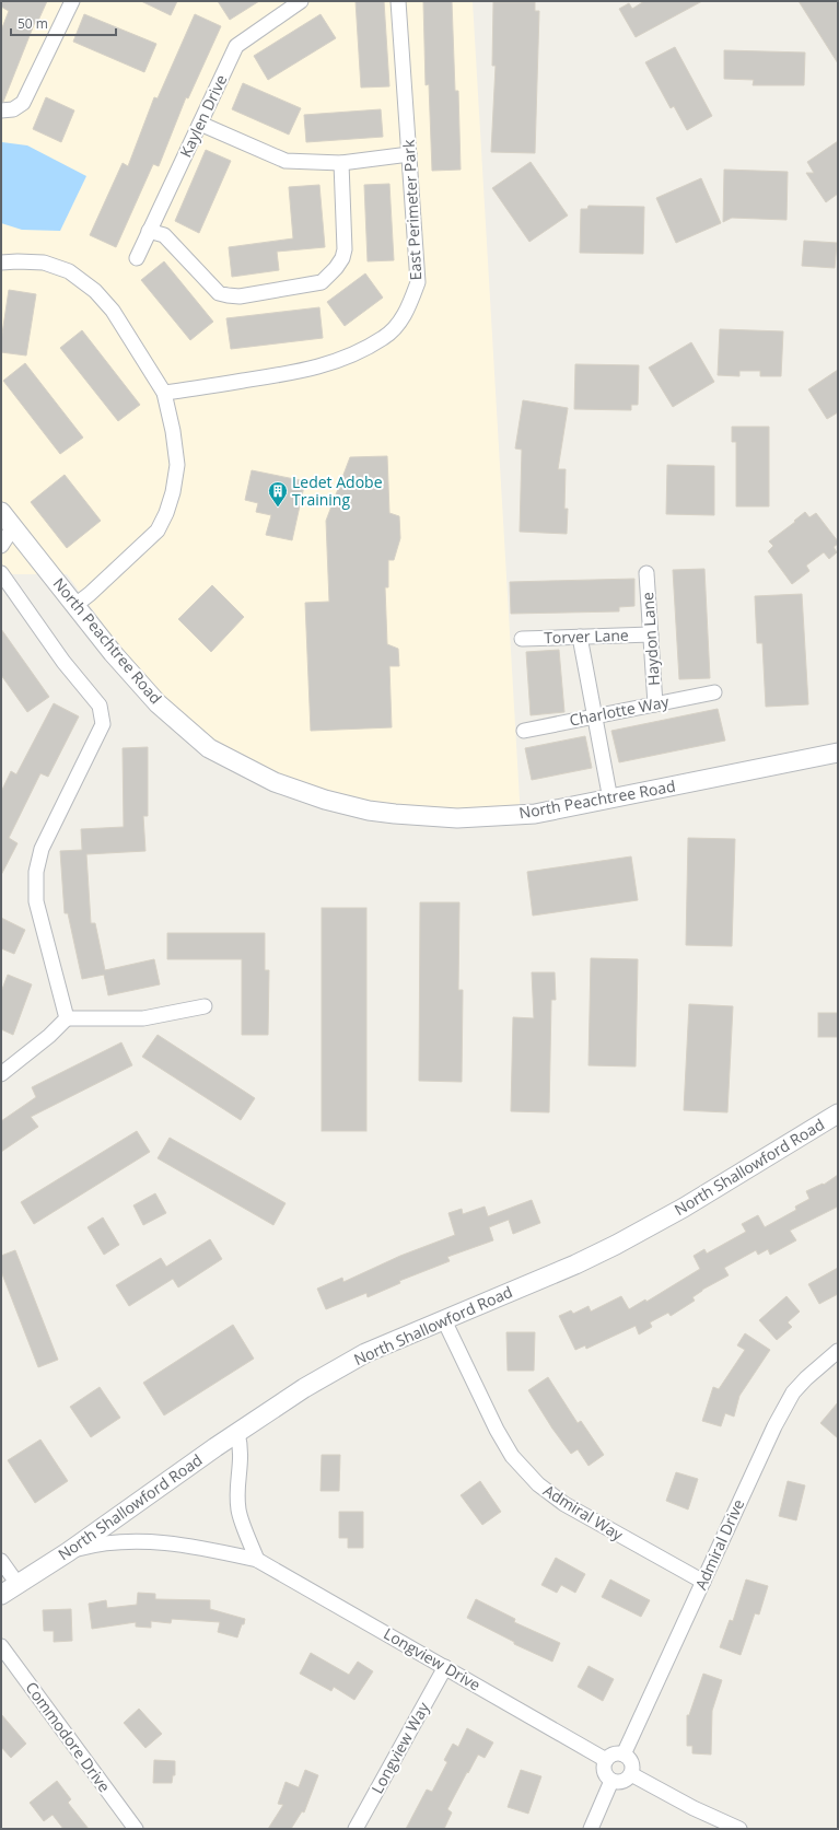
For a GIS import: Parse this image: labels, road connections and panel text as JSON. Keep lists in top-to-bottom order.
{
  "streets": {
    "street": [
      "Kaylen Drive",
      "East Perimeter Park",
      "Torver Lane",
      "Haydon Lane",
      "North Peachtree Road",
      "Charlotte Way",
      "North Shallowford Road",
      "Admiral Way",
      "Admiral Drive",
      "Longview Drive",
      "Commodore Drive",
      "Longview Way"
    ]
  },
  "crossings": [
    ["Torver Lane", "Haydon Lane"],
    ["Haydon Lane", "Charlotte Way"],
    ["North Shallowford Road", "Admiral Way"],
    ["North Shallowford Road", "Longview Drive"],
    ["Admiral Way", "Admiral Drive"],
    ["Admiral Drive", "Longview Drive"],
    ["Longview Drive", "Longview Way"]
  ],
  "places": {
    "building": ["Ledet Adobe Training"]
  },
  "scale_bar": "50 m"
}
